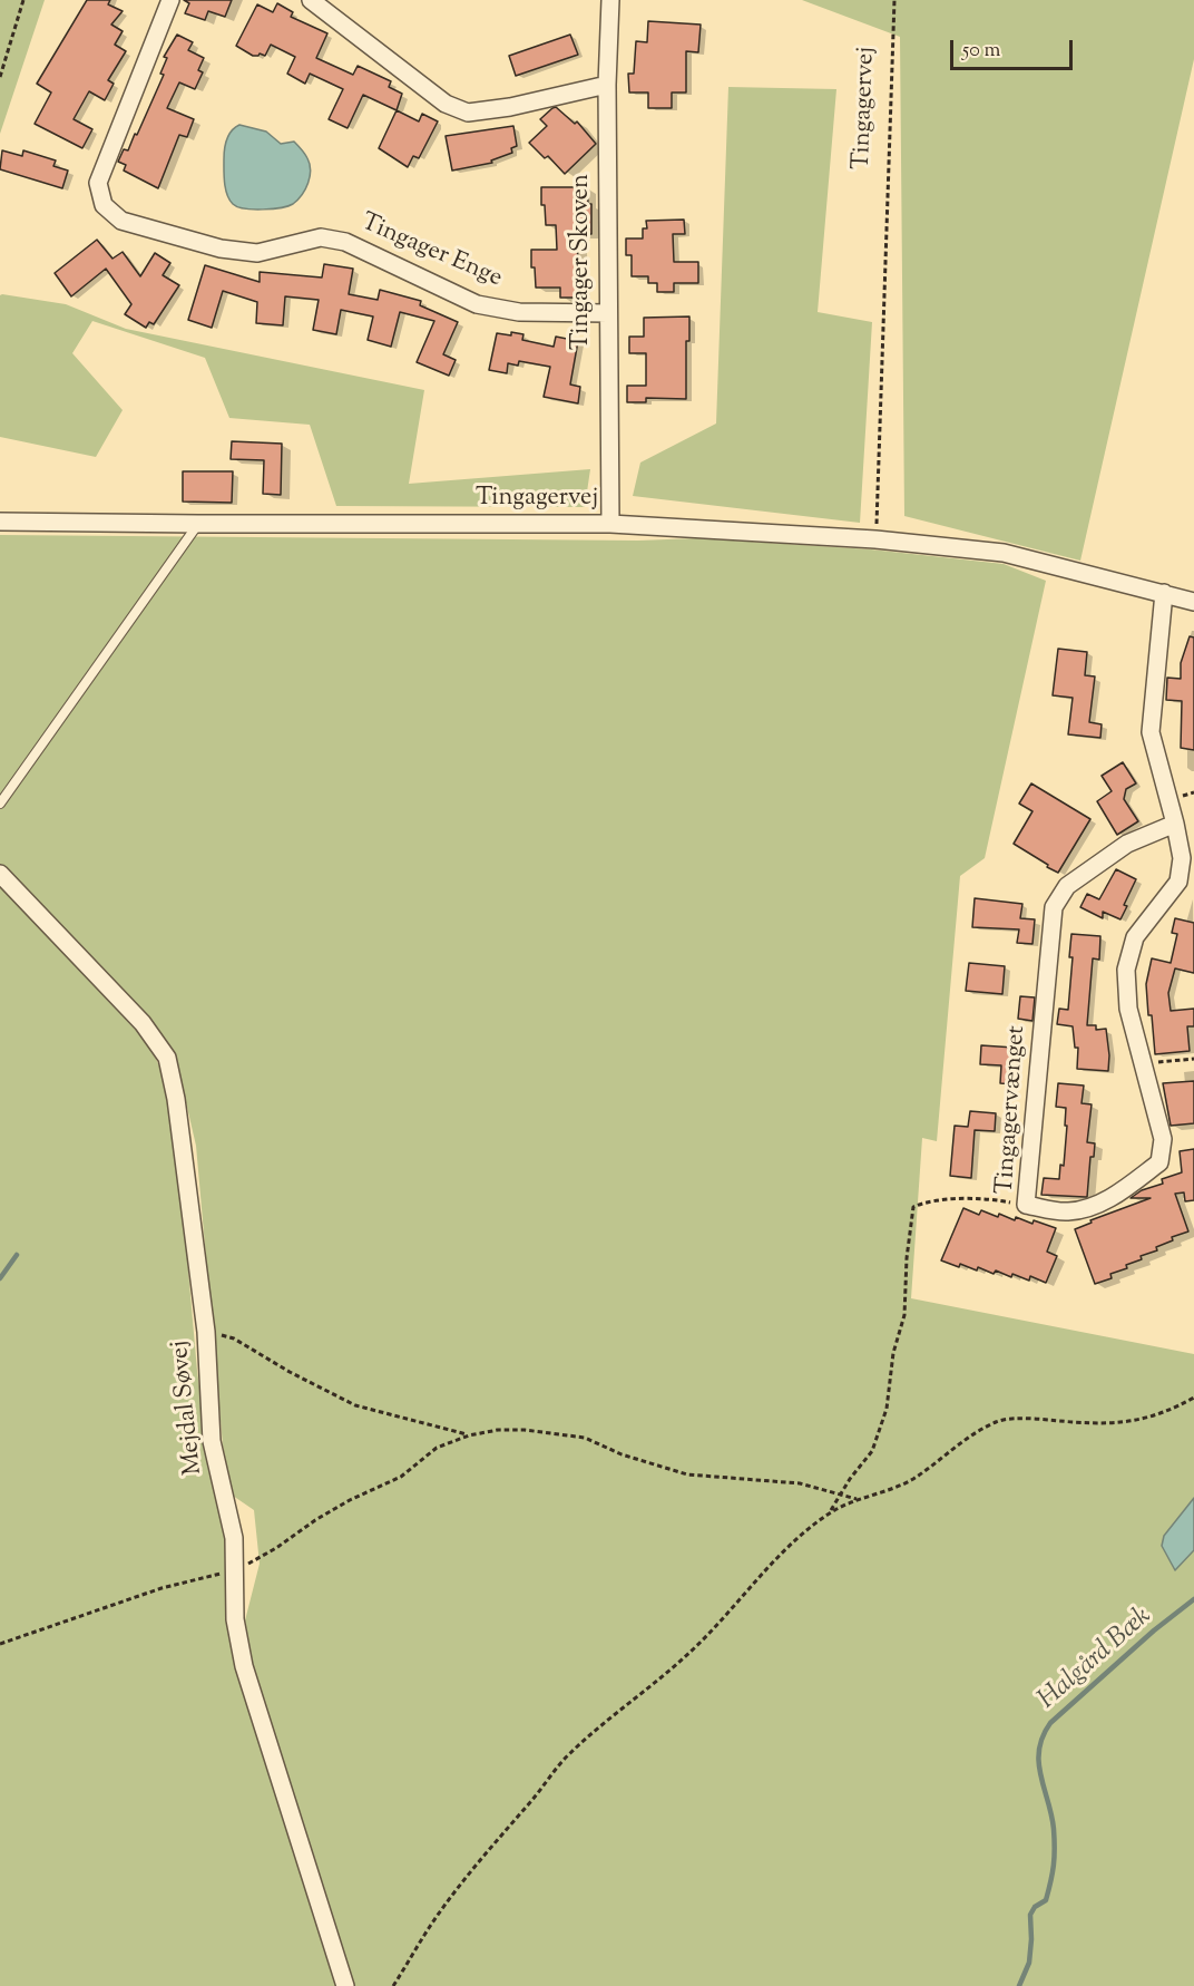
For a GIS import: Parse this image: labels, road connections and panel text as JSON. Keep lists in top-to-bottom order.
{
  "streets": {
    "street": [
      "Tingagervej",
      "Tingager Enge",
      "Tingager Skoven",
      "Tingagervænget",
      "Mejdal Søvej"
    ]
  },
  "crossings": [
    ["Tingagervej", "Tingager Skoven"],
    ["Tingagervej", "Tingagervænget"],
    ["Tingager Enge", "Tingager Skoven"]
  ],
  "water": ["Halgård Bæk"],
  "scale_bar": "50 m"
}
